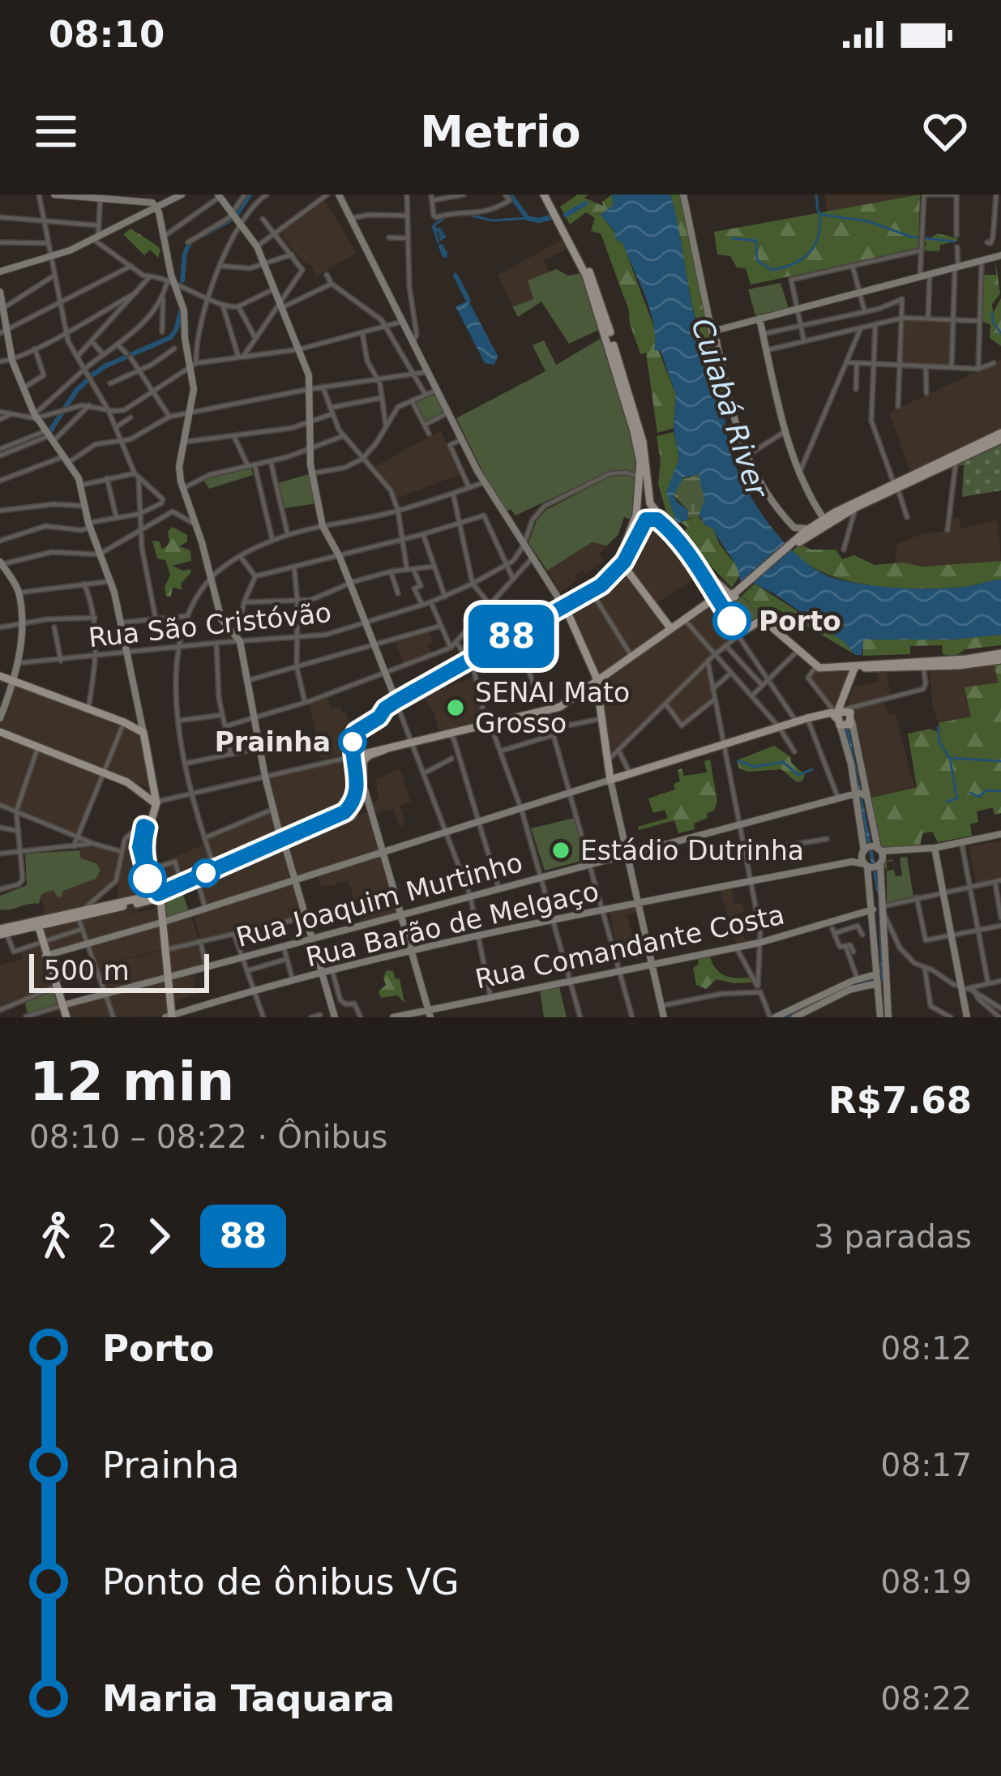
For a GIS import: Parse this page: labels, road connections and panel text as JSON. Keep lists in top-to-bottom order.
{
  "streets": {
    "street": [
      "Rua São Cristóvão",
      "Rua Joaquim Murtinho",
      "Rua Barão de Melgaço",
      "Rua Comandante Costa"
    ]
  },
  "water": ["Cuiabá River"],
  "places": [
    "Porto",
    "SENAI Mato Grosso",
    "Prainha",
    "Estádio Dutrinha"
  ],
  "lines": ["bus line 88"],
  "scale_bar": "500 m",
  "page": {
    "status": "08:10",
    "header": "Metrio",
    "on_map": "88",
    "scale": "500 m",
    "heading": ["12 min", "08:10 – 08:22 · Ônibus", "R$7.68"],
    "legs": ["2", "88", "3 paradas"],
    "list": [
      {
        "name": "Porto",
        "value": "08:12"
      },
      {
        "name": "Prainha",
        "value": "08:17"
      },
      {
        "name": "Ponto de ônibus VG",
        "value": "08:19"
      },
      {
        "name": "Maria Taquara",
        "value": "08:22"
      }
    ]
  }
}
